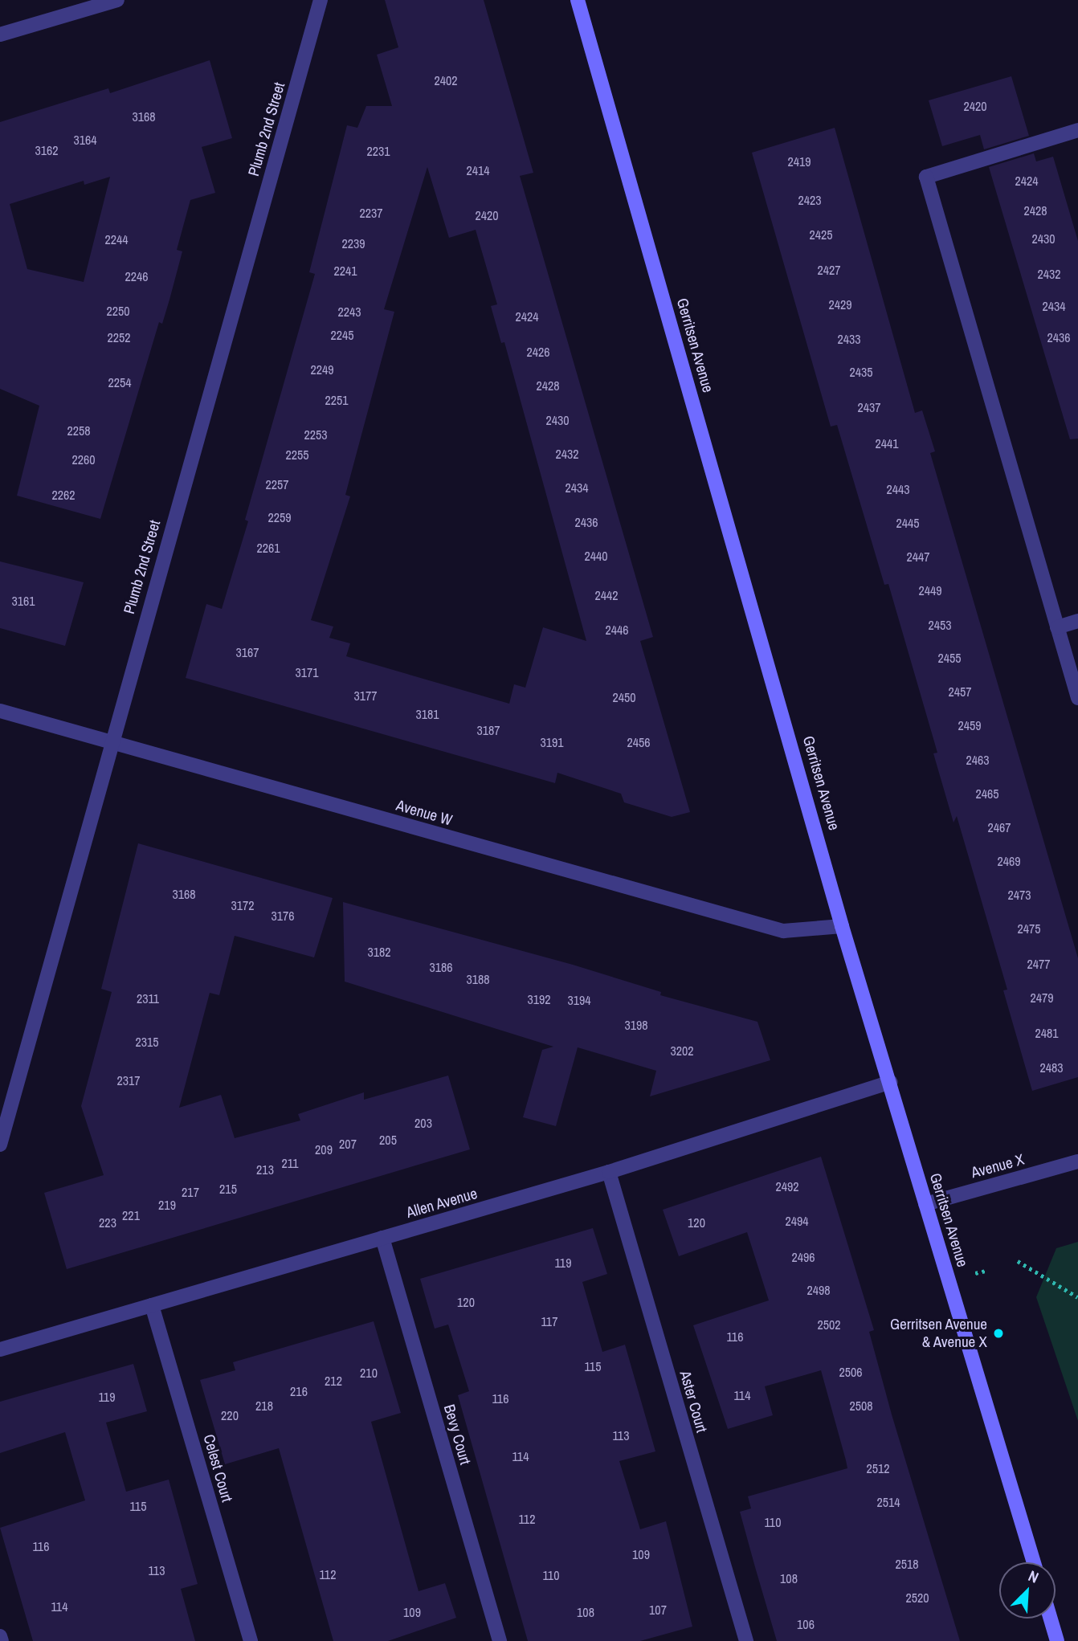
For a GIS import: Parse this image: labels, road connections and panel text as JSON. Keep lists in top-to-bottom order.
{
  "streets": {
    "main road": ["Gerritsen Avenue"],
    "street": [
      "Plumb 2nd Street",
      "Avenue W",
      "Avenue X",
      "Allen Avenue",
      "Aster Court",
      "Bevy Court",
      "Celest Court"
    ]
  },
  "crossings": [
    ["Plumb 2nd Street", "Avenue W"],
    ["Gerritsen Avenue", "Avenue W"],
    ["Gerritsen Avenue", "Avenue X"],
    ["Gerritsen Avenue", "Allen Avenue"],
    ["Allen Avenue", "Aster Court"],
    ["Allen Avenue", "Bevy Court"],
    ["Allen Avenue", "Celest Court"]
  ],
  "places": ["Gerritsen Avenue & Avenue X"],
  "house_numbers": [
    "2402",
    "2420",
    "3168",
    "3164",
    "3162",
    "2231",
    "2419",
    "2414",
    "2424",
    "2423",
    "2428",
    "2237",
    "2420",
    "2425",
    "2430",
    "2244",
    "2239",
    "2427",
    "2241",
    "2432",
    "2246",
    "2429",
    "2434",
    "2250",
    "2243",
    "2424",
    "2245",
    "2252",
    "2436",
    "2433",
    "2426",
    "2249",
    "2435",
    "2254",
    "2428",
    "2251",
    "2437",
    "2430",
    "2258",
    "2253",
    "2441",
    "2432",
    "2255",
    "2260",
    "2257",
    "2434",
    "2443",
    "2262",
    "2259",
    "2436",
    "2445",
    "2261",
    "2440",
    "2447",
    "2449",
    "2442",
    "3161",
    "2453",
    "2446",
    "3167",
    "2455",
    "3171",
    "2457",
    "3177",
    "2450",
    "3181",
    "2459",
    "3187",
    "3191",
    "2456",
    "2463",
    "2465",
    "2467",
    "2469",
    "3168",
    "2473",
    "3172",
    "3176",
    "2475",
    "3182",
    "2477",
    "3186",
    "3188",
    "2479",
    "2311",
    "3192",
    "3194",
    "3198",
    "2481",
    "2315",
    "3202",
    "2483",
    "2317",
    "203",
    "205",
    "207",
    "209",
    "211",
    "213",
    "2492",
    "215",
    "217",
    "219",
    "221",
    "2494",
    "223",
    "120",
    "2496",
    "119",
    "2498",
    "120",
    "117",
    "2502",
    "116",
    "115",
    "2506",
    "210",
    "212",
    "216",
    "114",
    "119",
    "116",
    "218",
    "2508",
    "220",
    "113",
    "114",
    "2512",
    "2514",
    "115",
    "112",
    "110",
    "116",
    "109",
    "2518",
    "113",
    "112",
    "110",
    "108",
    "2520",
    "114",
    "107",
    "109",
    "108",
    "106"
  ],
  "north": "top right"
}
